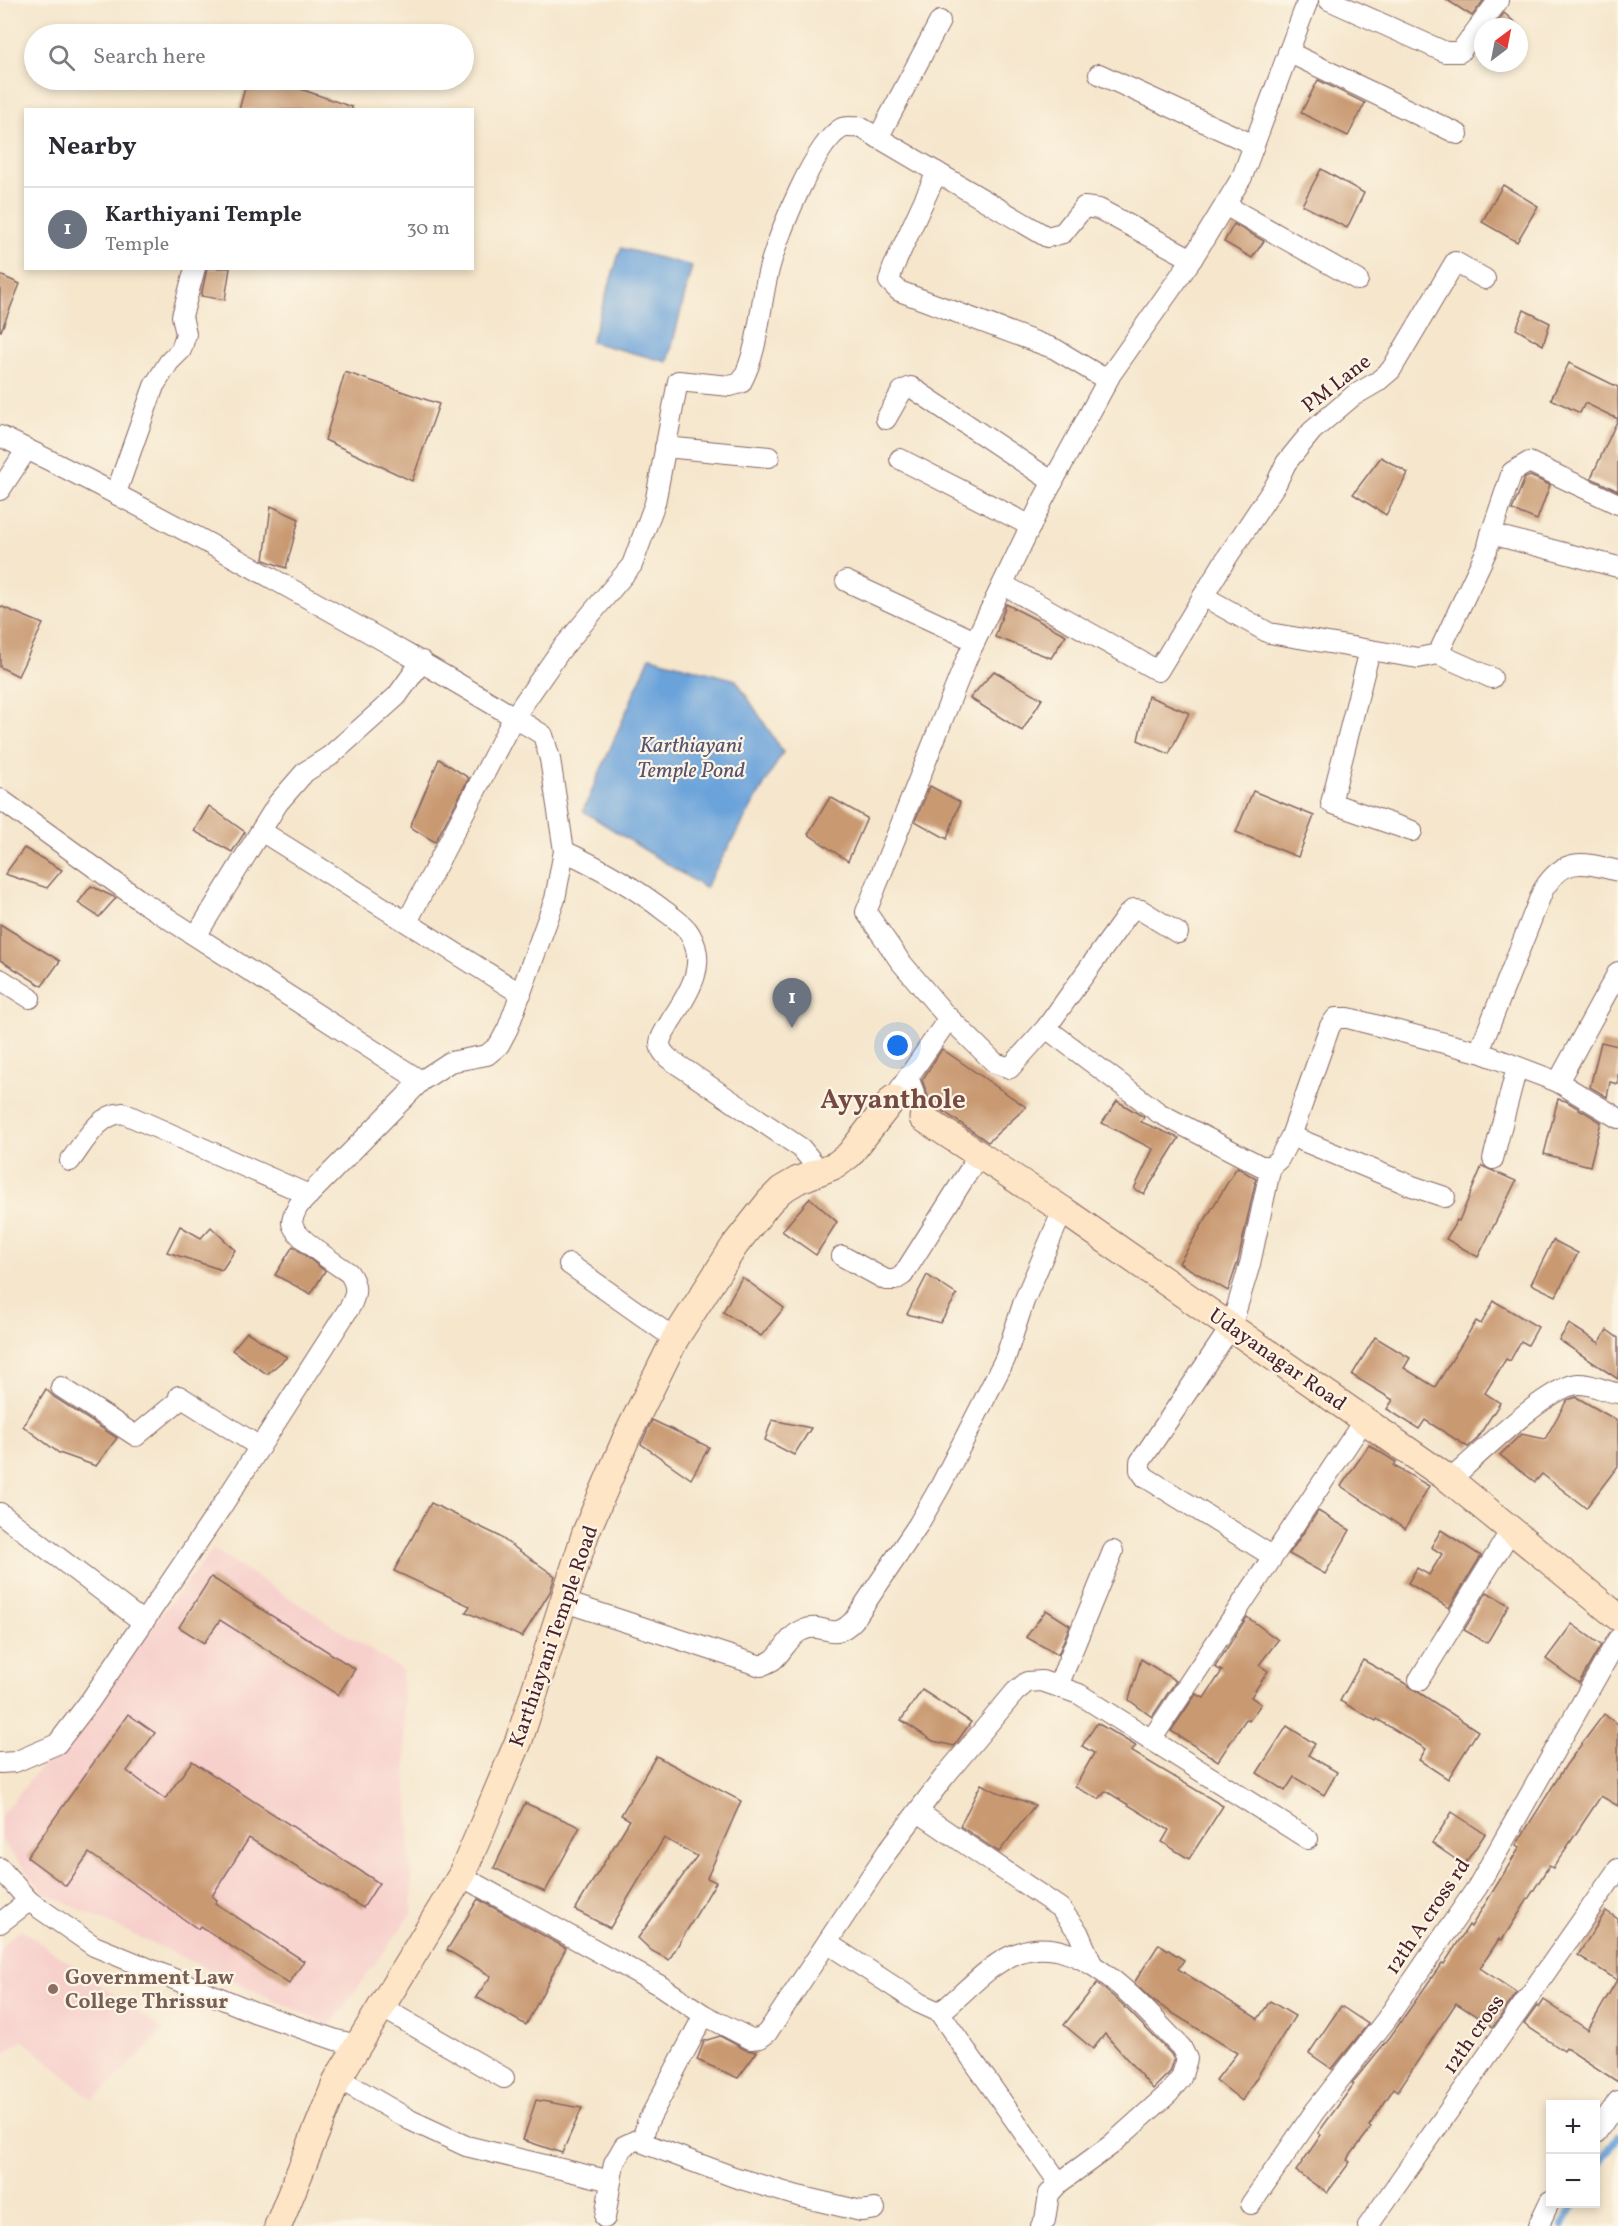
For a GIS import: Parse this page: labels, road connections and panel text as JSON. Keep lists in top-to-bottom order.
{
  "streets": {
    "main road": ["Udayanagar Road", "Karthiayani Temple Road"],
    "street": ["PM Lane", "12th A cross rd", "12th cross"]
  },
  "districts": ["Ayyanthole"],
  "water": ["Karthiayani Temple Pond"],
  "places": ["Government Law College Thrissur"],
  "north": "top right",
  "page": {
    "search": "Search here",
    "heading": "Nearby",
    "list": [
      {
        "mark": "1",
        "name": "Karthiyani Temple",
        "note": "Temple",
        "value": "30 m"
      }
    ],
    "pins": "1",
    "map_buttons": ["+", "−"]
  }
}
